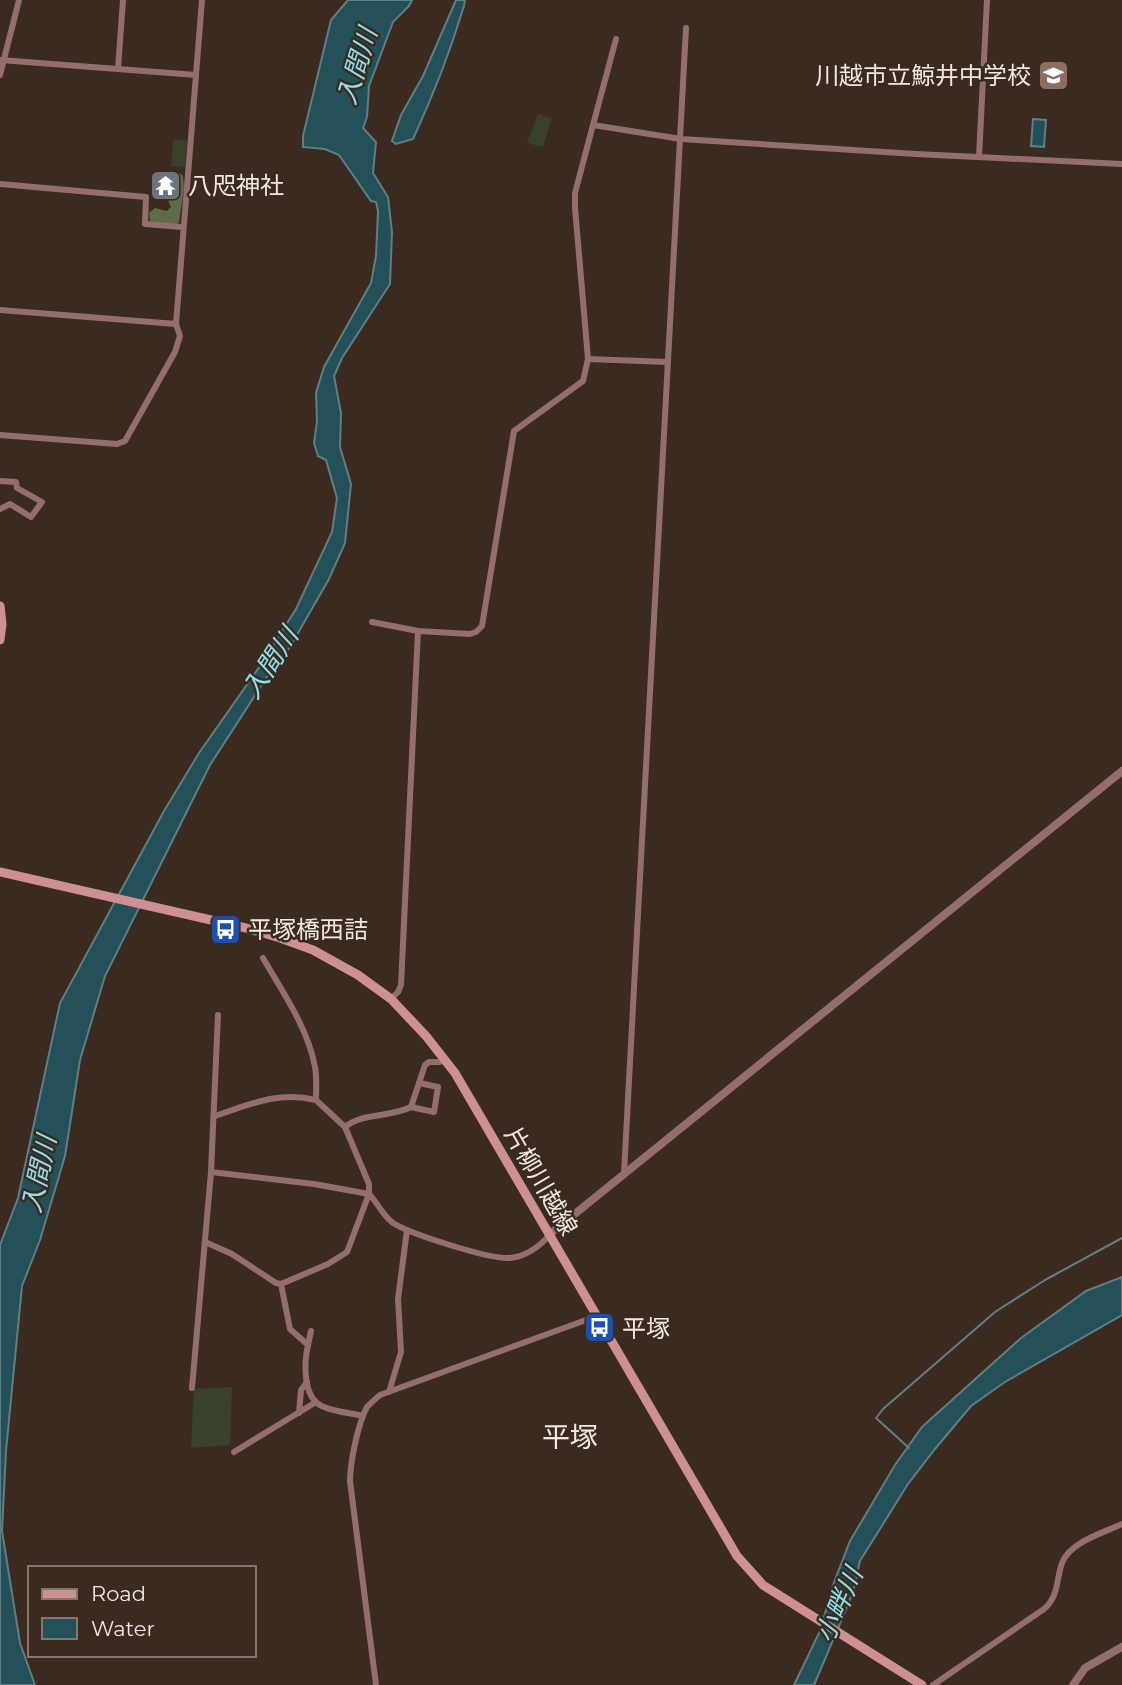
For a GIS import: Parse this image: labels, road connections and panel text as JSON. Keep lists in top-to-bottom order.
{
  "streets": {
    "main road": ["片柳川越線"]
  },
  "districts": ["平塚"],
  "water": ["入間川", "小畔川"],
  "places": {
    "school or university": ["川越市立鯨井中学校"],
    "temple": ["八咫神社"],
    "bus stop": ["平塚橋西詰", "平塚"]
  },
  "legend": ["Road", "Water"]
}
